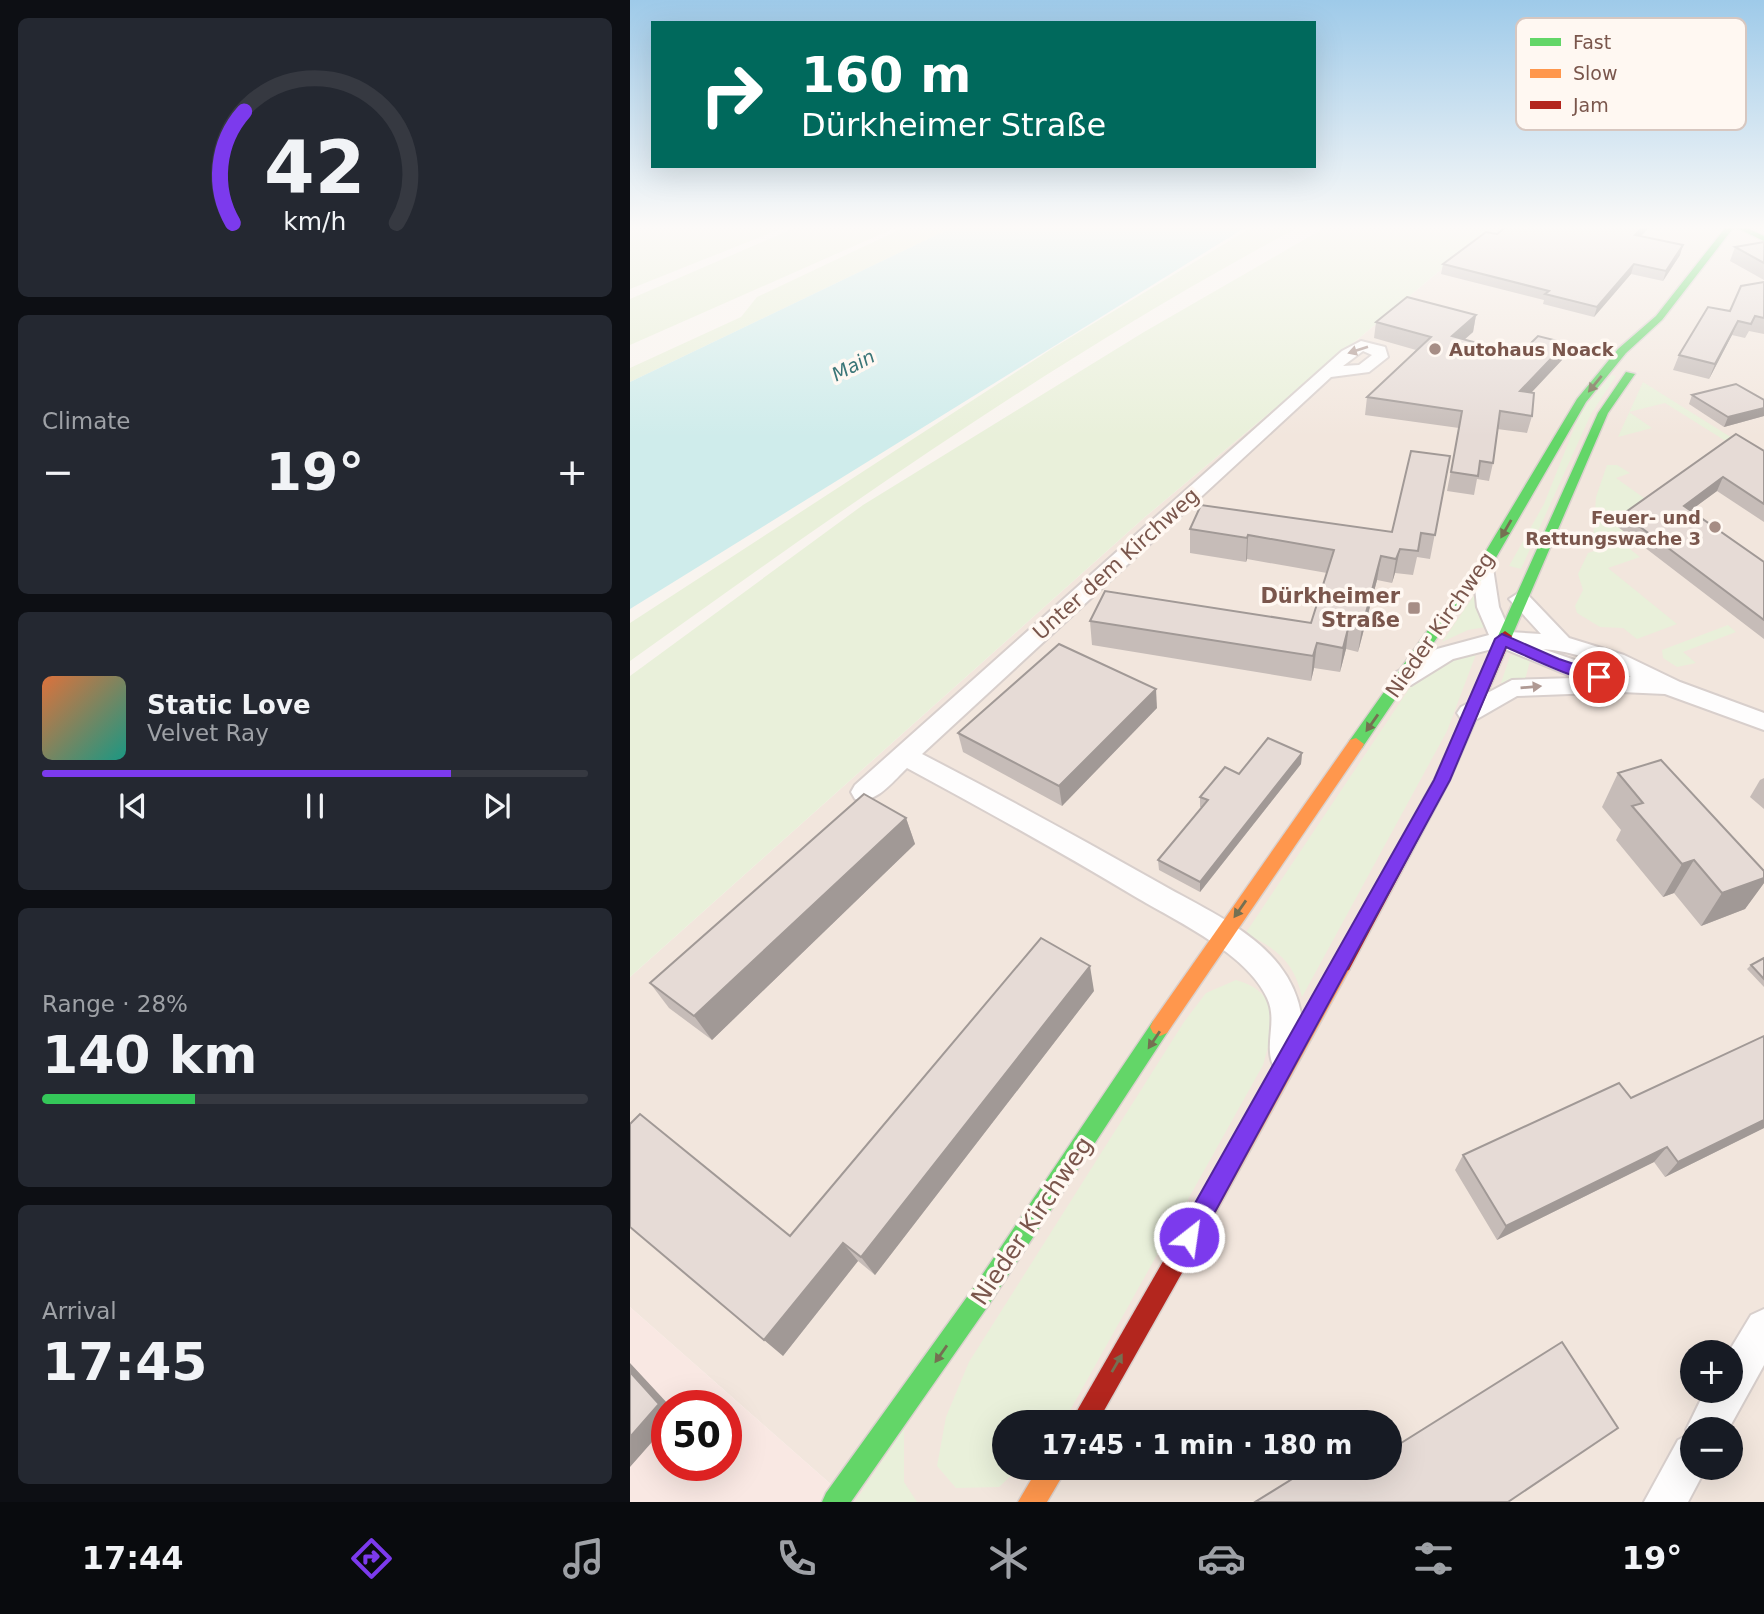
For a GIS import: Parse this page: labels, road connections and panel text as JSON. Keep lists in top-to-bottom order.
{
  "streets": {
    "main road": ["Nieder Kirchweg"],
    "street": ["Unter dem Kirchweg"]
  },
  "water": ["Main"],
  "places": {
    "other": ["Autohaus Noack", "Feuer- und Rettungswache 3"],
    "transit": ["Dürkheimer Straße"]
  },
  "legend": ["Fast", "Slow", "Jam"],
  "page": {
    "turn": ["160 m", "Dürkheimer Straße"],
    "tile": [
      "Climate",
      ["Range · 28%", "140 km"],
      ["Arrival", "17:45"]
    ],
    "heat": ["−", "19°", "+"],
    "song": ["Static Love", "Velvet Ray"],
    "map_buttons": ["+", "−"],
    "limit": "50",
    "trip": "17:45 · 1 min · 180 m",
    "tabs": ["17:44", "19°"],
    "gauge": ["42", "km/h"]
  }
}
